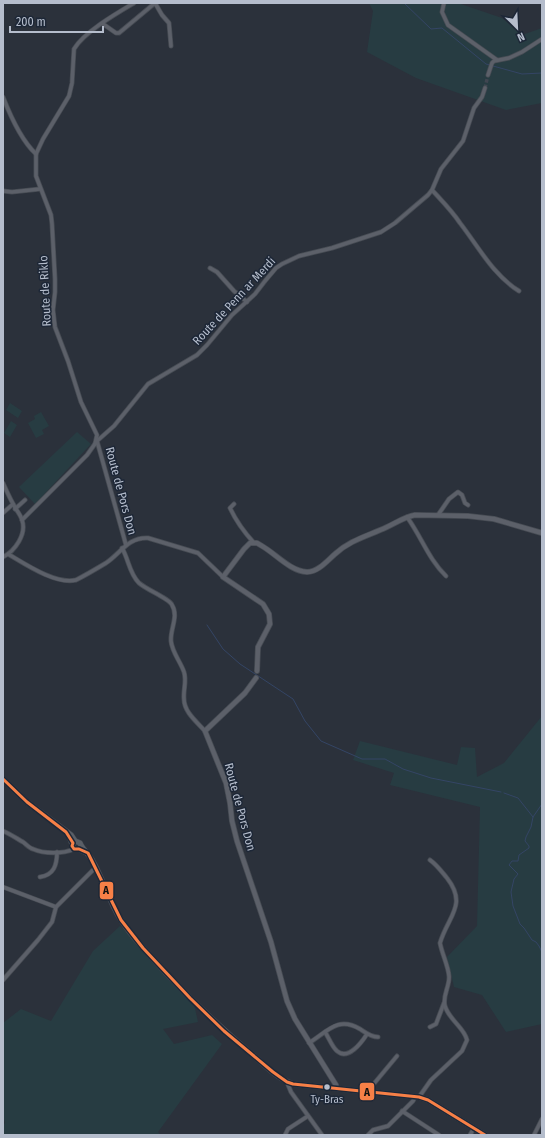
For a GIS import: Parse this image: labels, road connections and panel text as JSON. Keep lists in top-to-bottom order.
{
  "streets": {
    "street": ["Route de Riklo", "Route de Penn ar Merdi", "Route de Pors Don"]
  },
  "crossings": [
    ["Route de Riklo", "Route de Penn ar Merdi"],
    ["Route de Riklo", "Route de Pors Don"],
    ["Route de Penn ar Merdi", "Route de Pors Don"]
  ],
  "places": ["Ty-Bras"],
  "lines": ["transit line A"],
  "scale_bar": "200 m",
  "north": "bottom right"
}
